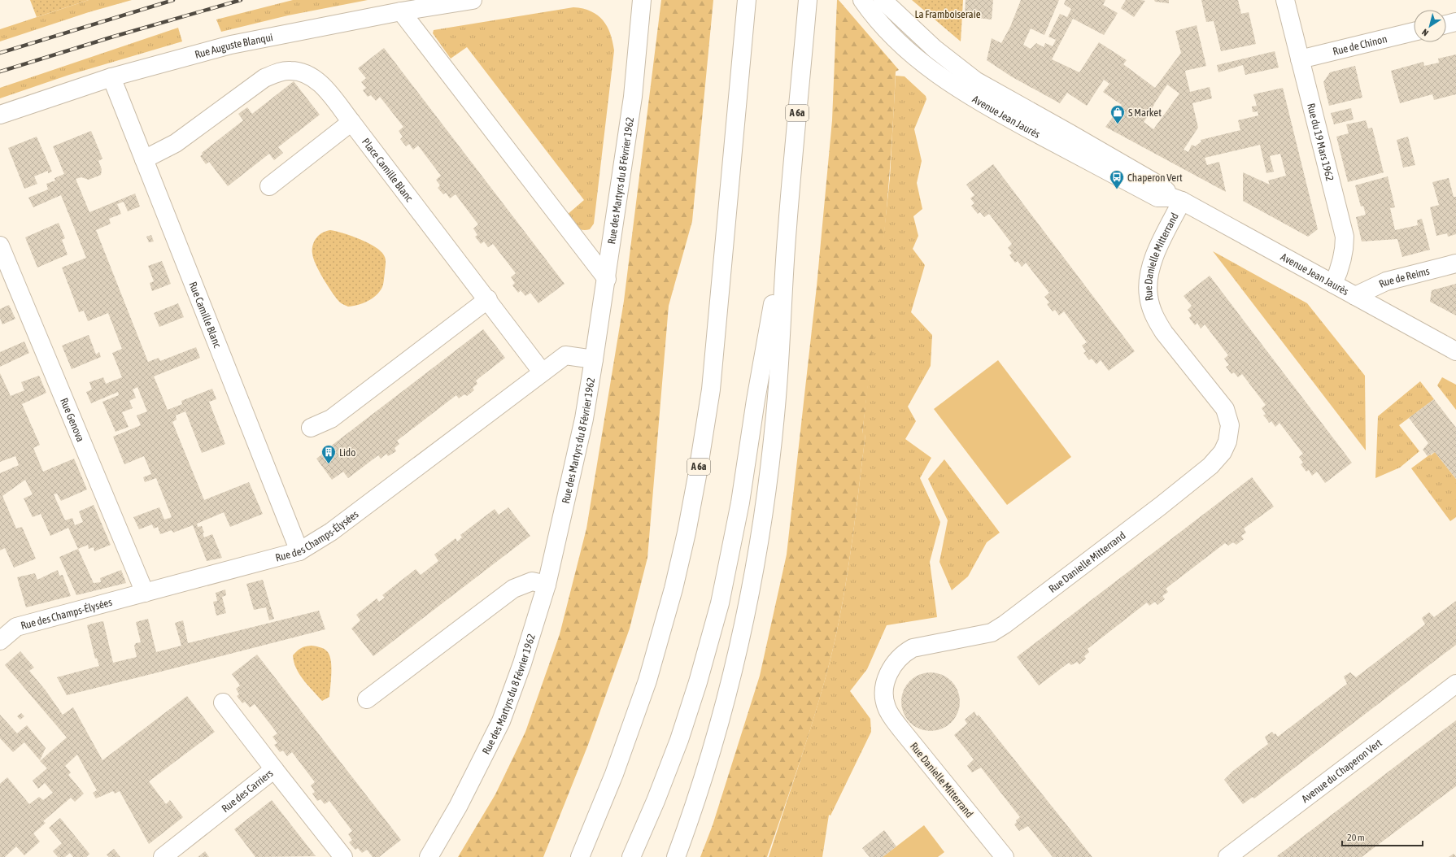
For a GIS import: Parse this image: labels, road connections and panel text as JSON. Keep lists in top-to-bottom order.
{
  "streets": {
    "main road": [
      "Rue de Chinon",
      "Rue Auguste Blanqui",
      "A 6a",
      "Avenue Jean Jaurès",
      "Rue du 19 Mars 1962",
      "Place Camille Blanc",
      "Rue des Martyrs du 8 Février 1962",
      "Rue Danielle Mitterrand",
      "Rue de Reims",
      "Rue Camille Blanc",
      "Rue Genova",
      "Rue des Champs-Élysées",
      "Avenue du Chaperon Vert",
      "Rue des Carriers"
    ]
  },
  "crossings": [
    ["Rue de Chinon", "Rue du 19 Mars 1962"],
    ["Rue Auguste Blanqui", "Rue Camille Blanc"],
    ["Avenue Jean Jaurès", "Rue du 19 Mars 1962"],
    ["Avenue Jean Jaurès", "Rue Danielle Mitterrand"],
    ["Avenue Jean Jaurès", "Rue de Reims"],
    ["Place Camille Blanc", "Rue Camille Blanc"],
    ["Place Camille Blanc", "Rue des Champs-Élysées"],
    ["Rue des Martyrs du 8 Février 1962", "Rue des Champs-Élysées"],
    ["Rue Camille Blanc", "Rue des Champs-Élysées"],
    ["Rue Genova", "Rue des Champs-Élysées"]
  ],
  "parks": ["La Framboiseraie"],
  "places": {
    "shop": ["S Market"],
    "bus stop": ["Chaperon Vert"],
    "building": ["Lido"]
  },
  "scale_bar": "20 m",
  "north": "bottom left"
}
